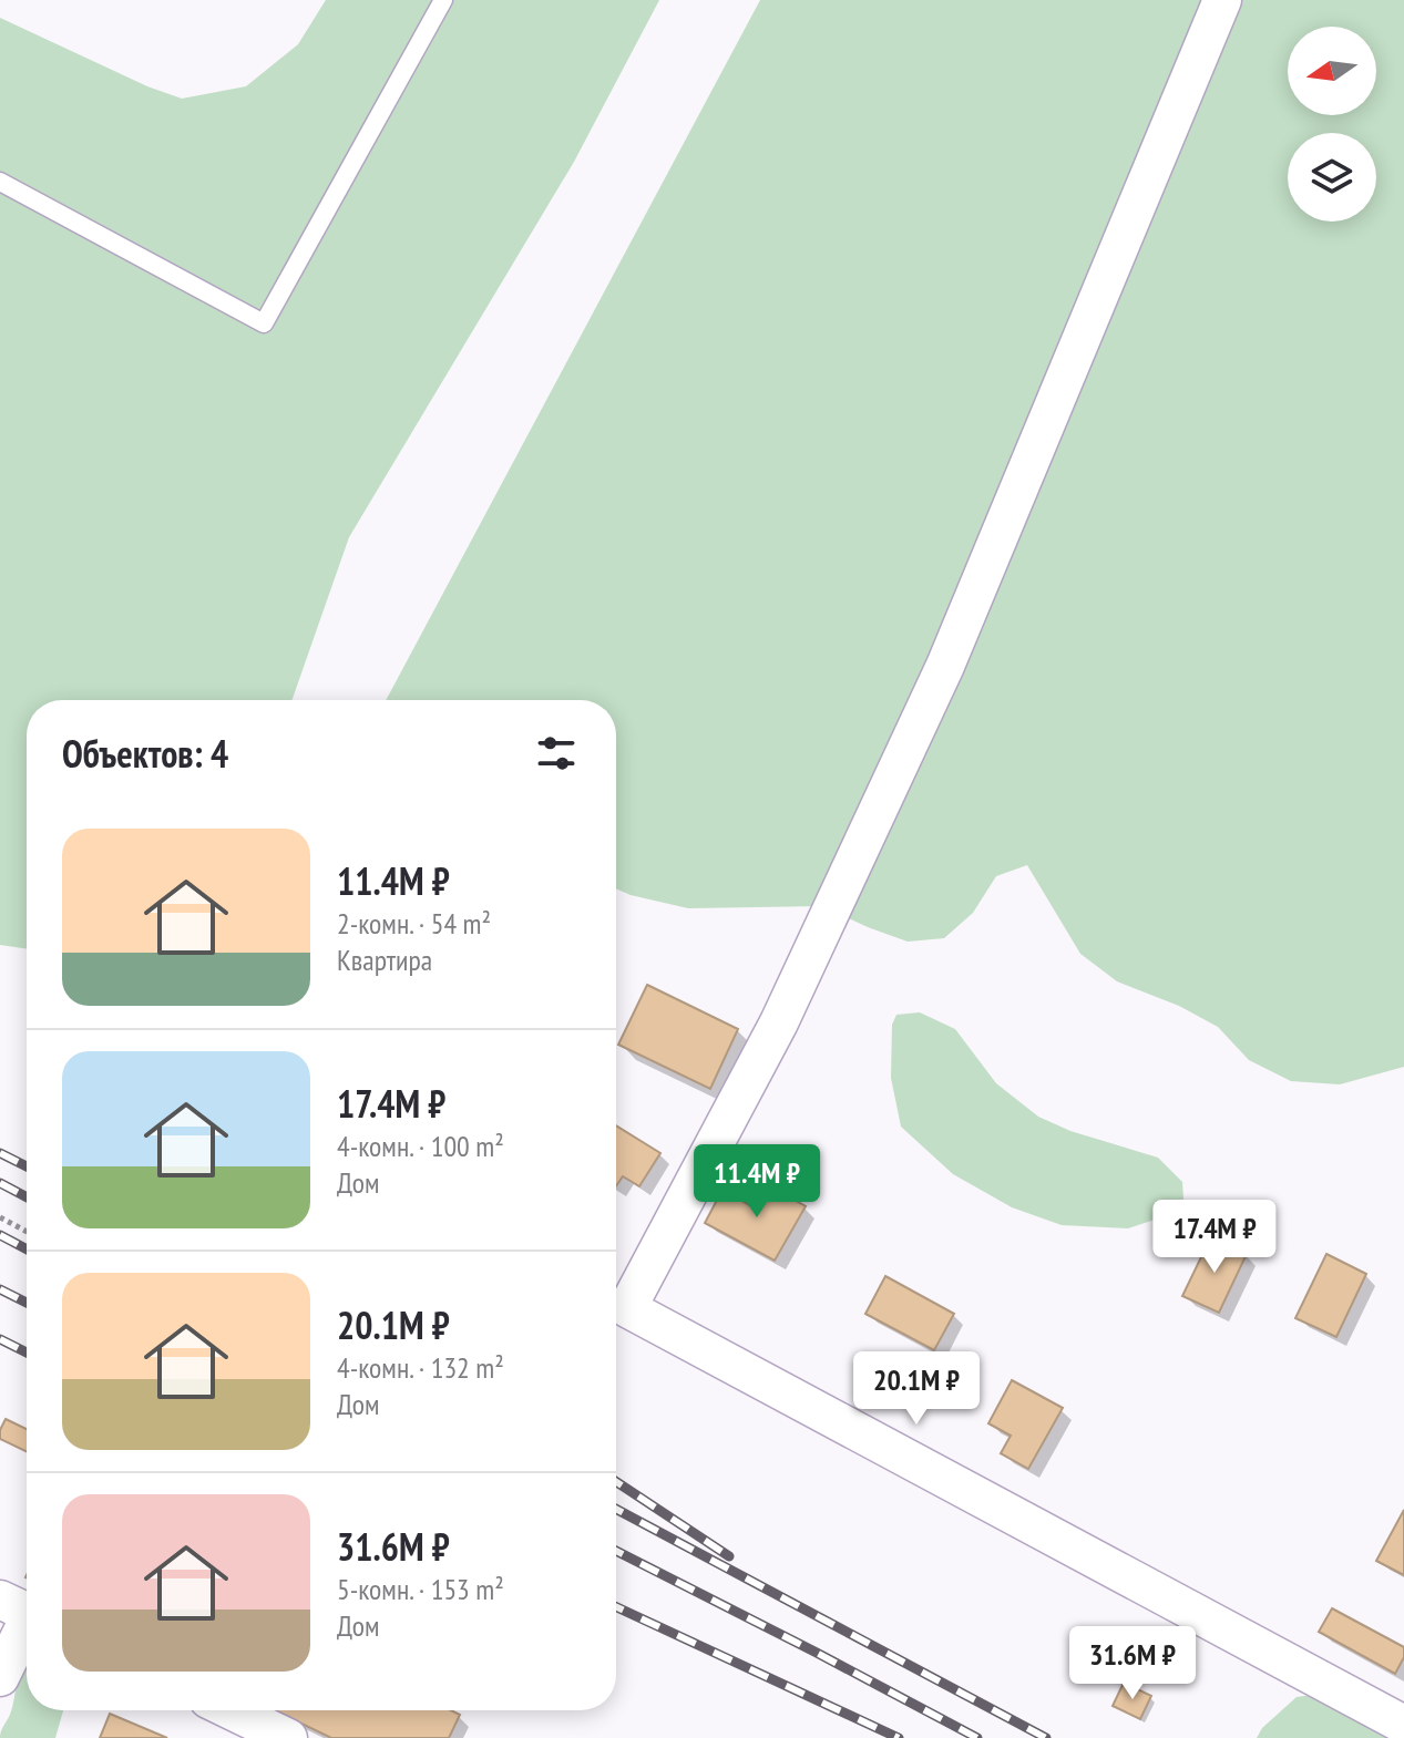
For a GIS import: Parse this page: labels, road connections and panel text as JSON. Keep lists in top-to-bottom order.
{
  "north": "left",
  "page": {
    "heading": "Объектов: 4",
    "list": [
      {
        "name": "11.4M ₽",
        "note": "2-комн. · 54 m² · Квартира"
      },
      {
        "name": "17.4M ₽",
        "note": "4-комн. · 100 m² · Дом"
      },
      {
        "name": "20.1M ₽",
        "note": "4-комн. · 132 m² · Дом"
      },
      {
        "name": "31.6M ₽",
        "note": "5-комн. · 153 m² · Дом"
      }
    ],
    "price": [
      "11.4M ₽",
      "17.4M ₽",
      "20.1M ₽",
      "31.6M ₽"
    ]
  }
}
